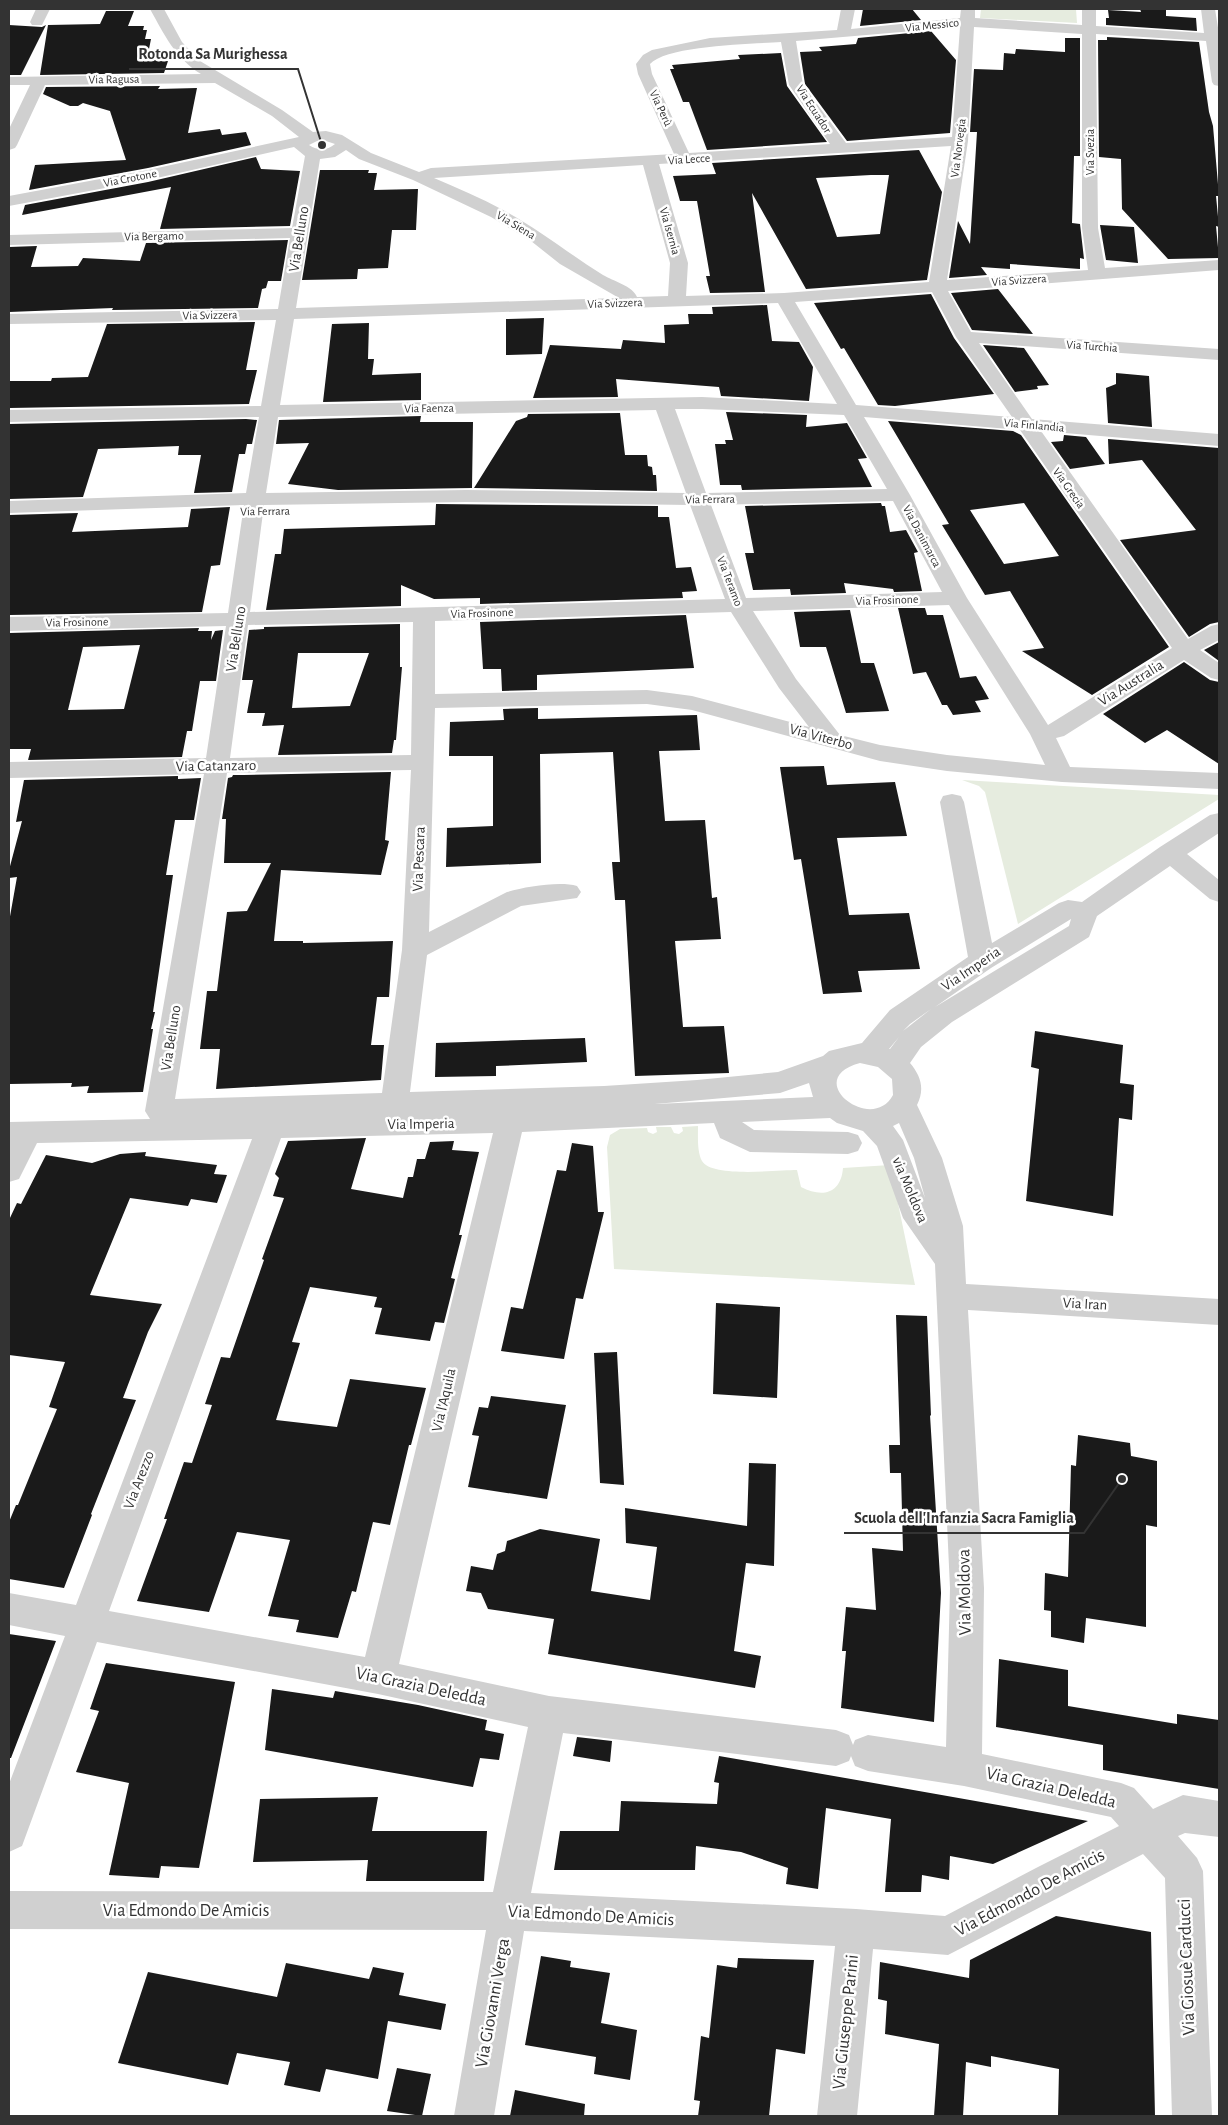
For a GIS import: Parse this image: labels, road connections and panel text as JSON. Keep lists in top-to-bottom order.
{
  "streets": {
    "street": [
      "Via Messico",
      "Via Ragusa",
      "Via Perù",
      "Via Ecuador",
      "Via Norvegia",
      "Via Svezia",
      "Via Lecce",
      "Via Crotone",
      "Via Siena",
      "Via Isernia",
      "Via Bergamo",
      "Via Belluno",
      "Via Svizzera",
      "Via Turchia",
      "Via Faenza",
      "Via Finlandia",
      "Via Grecia",
      "Via Ferrara",
      "Via Danimarca",
      "Via Teramo",
      "Via Frosinone",
      "Via Australia",
      "Via Viterbo",
      "Via Catanzaro",
      "Via Pescara",
      "Via Imperia",
      "via Moldova",
      "Via Iran",
      "Via l'Aquila",
      "Via Arezzo",
      "Via Moldova",
      "Via Grazia Deledda",
      "Via Edmondo De Amicis",
      "Via Giosuè Carducci",
      "Via Giovanni Verga",
      "Via Giuseppe Parini"
    ]
  },
  "crossings": [
    ["Via Messico", "Via Perù"],
    ["Via Messico", "Via Ecuador"],
    ["Via Messico", "Via Norvegia"],
    ["Via Messico", "Via Svezia"],
    ["Via Ragusa", "Via Siena"],
    ["Via Perù", "Via Lecce"],
    ["Via Ecuador", "Via Lecce"],
    ["Via Norvegia", "Via Lecce"],
    ["Via Norvegia", "Via Svizzera"],
    ["Via Norvegia", "Via Grecia"],
    ["Via Svezia", "Via Svizzera"],
    ["Via Lecce", "Via Siena"],
    ["Via Lecce", "Via Isernia"],
    ["Via Crotone", "Via Siena"],
    ["Via Crotone", "Via Belluno"],
    ["Via Siena", "Via Belluno"],
    ["Via Siena", "Via Svizzera"],
    ["Via Isernia", "Via Svizzera"],
    ["Via Bergamo", "Via Belluno"],
    ["Via Belluno", "Via Svizzera"],
    ["Via Belluno", "Via Faenza"],
    ["Via Belluno", "Via Ferrara"],
    ["Via Belluno", "Via Frosinone"],
    ["Via Belluno", "Via Catanzaro"],
    ["Via Belluno", "Via Imperia"],
    ["Via Svizzera", "Via Grecia"],
    ["Via Svizzera", "Via Danimarca"],
    ["Via Turchia", "Via Grecia"],
    ["Via Faenza", "Via Finlandia"],
    ["Via Faenza", "Via Danimarca"],
    ["Via Faenza", "Via Teramo"],
    ["Via Finlandia", "Via Grecia"],
    ["Via Finlandia", "Via Danimarca"],
    ["Via Grecia", "Via Australia"],
    ["Via Ferrara", "Via Danimarca"],
    ["Via Ferrara", "Via Teramo"],
    ["Via Danimarca", "Via Frosinone"],
    ["Via Danimarca", "Via Australia"],
    ["Via Danimarca", "Via Viterbo"],
    ["Via Teramo", "Via Frosinone"],
    ["Via Teramo", "Via Viterbo"],
    ["Via Frosinone", "Via Pescara"],
    ["Via Viterbo", "Via Pescara"],
    ["Via Catanzaro", "Via Pescara"],
    ["Via Pescara", "Via Imperia"],
    ["Via Imperia", "via Moldova"],
    ["Via Imperia", "Via l'Aquila"],
    ["Via Imperia", "Via Arezzo"],
    ["via Moldova", "Via Iran"],
    ["via Moldova", "Via Moldova"],
    ["Via Iran", "Via Moldova"],
    ["Via l'Aquila", "Via Grazia Deledda"],
    ["Via Arezzo", "Via Grazia Deledda"],
    ["Via Moldova", "Via Grazia Deledda"],
    ["Via Grazia Deledda", "Via Edmondo De Amicis"],
    ["Via Grazia Deledda", "Via Giosuè Carducci"],
    ["Via Grazia Deledda", "Via Giovanni Verga"],
    ["Via Edmondo De Amicis", "Via Giosuè Carducci"],
    ["Via Edmondo De Amicis", "Via Giovanni Verga"],
    ["Via Edmondo De Amicis", "Via Giuseppe Parini"]
  ],
  "places": ["Rotonda Sa Murighessa", "Scuola dell'Infanzia Sacra Famiglia"]
}
